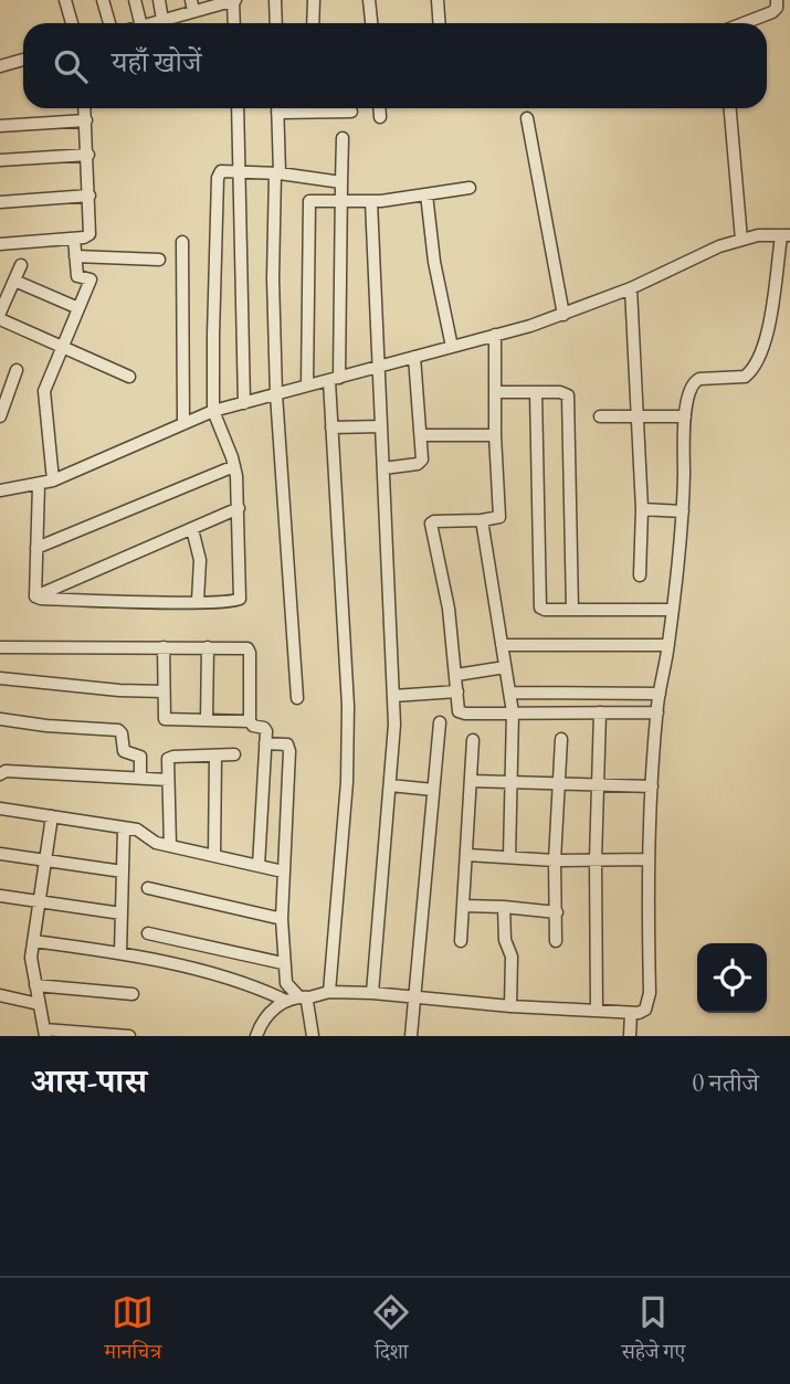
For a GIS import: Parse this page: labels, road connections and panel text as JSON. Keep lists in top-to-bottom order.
{
  "page": {
    "search": "यहाँ खोजें",
    "heading": ["आस-पास", "0 नतीजे"],
    "nav": ["मानचित्र", "दिशा", "सहेजे गए"]
  }
}
